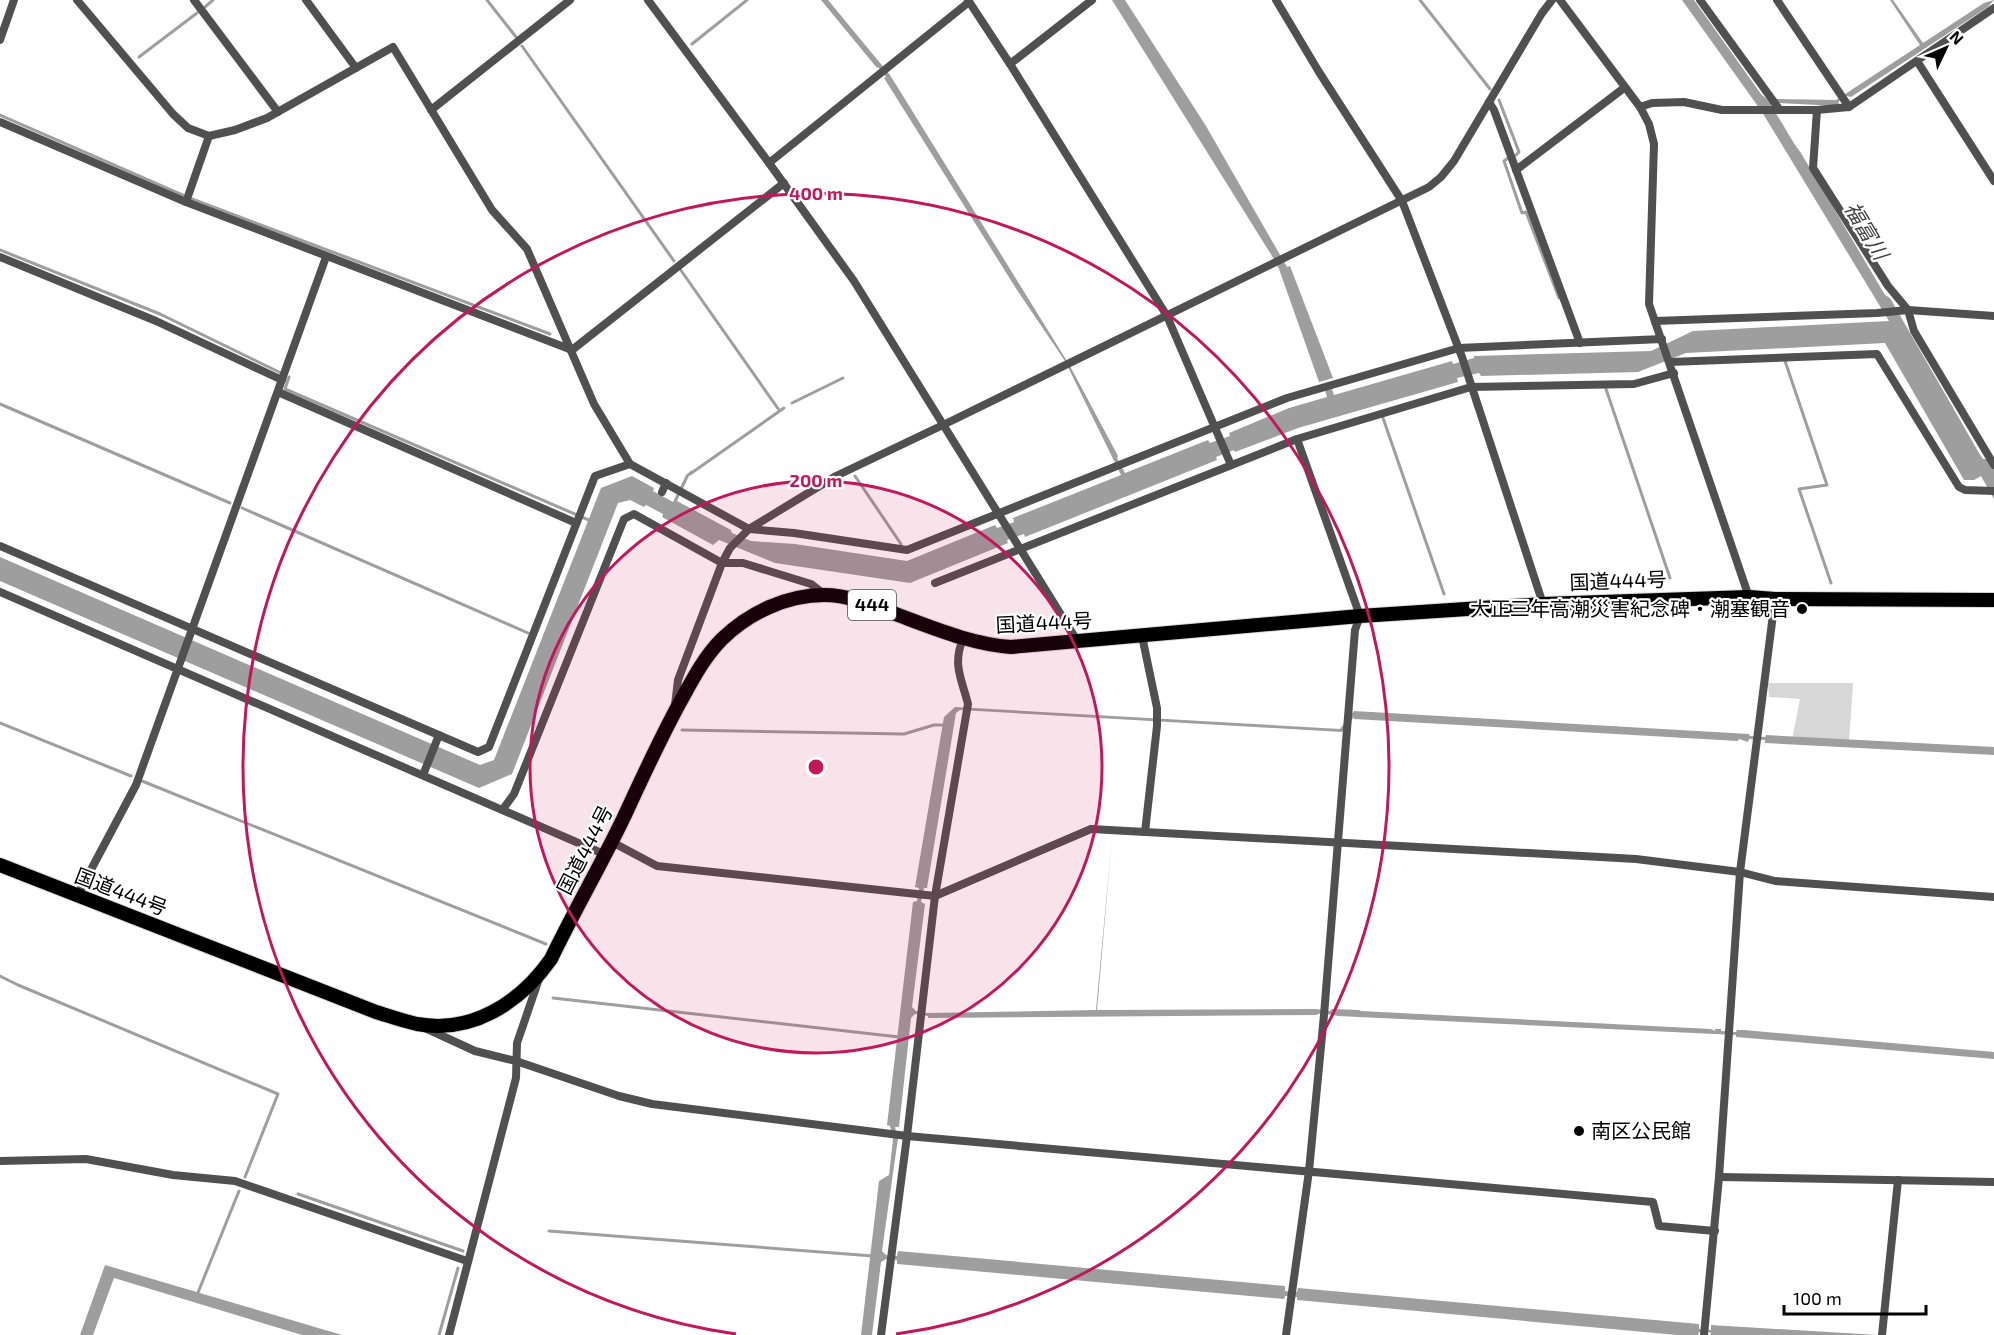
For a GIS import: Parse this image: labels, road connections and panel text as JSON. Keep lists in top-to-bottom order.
{
  "streets": {
    "highway": ["国道444号", "444"]
  },
  "water": ["福富川"],
  "places": ["大正三年高潮災害紀念碑・潮塞観音", "南区公民館"],
  "scale_bar": "100 m",
  "north": "top right",
  "rings": ["400 m", "200 m"]
}
